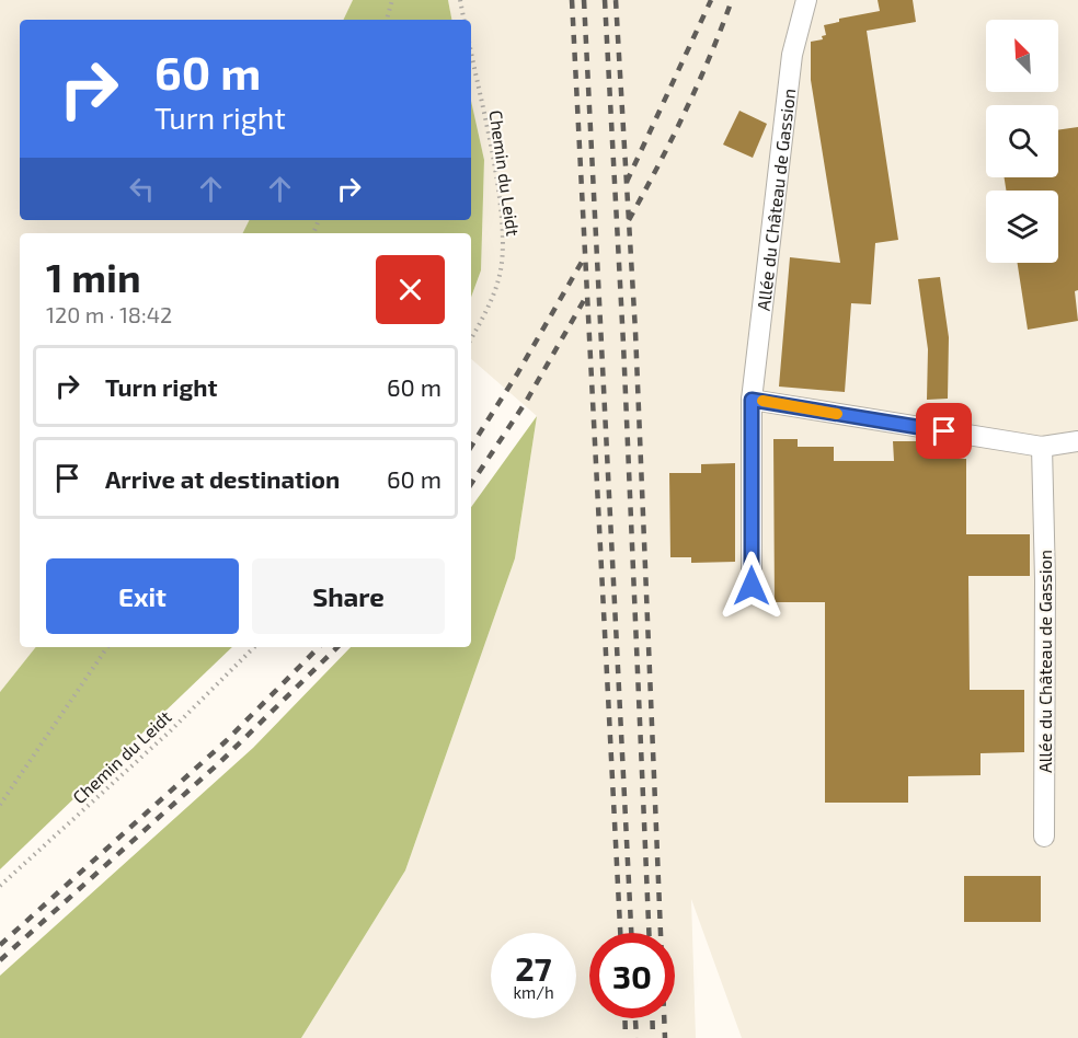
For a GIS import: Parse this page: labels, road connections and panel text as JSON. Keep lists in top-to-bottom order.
{
  "streets": {
    "street": ["Allée du Château de Gassion"],
    "path": ["Chemin du Leidt"]
  },
  "north": "top left",
  "page": {
    "turn": ["60 m", "Turn right"],
    "heading": ["1 min", "120 m · 18:42"],
    "list": [
      {
        "name": "Turn right",
        "value": "60 m"
      },
      {
        "name": "Arrive at destination",
        "value": "60 m"
      }
    ],
    "buttons": ["Exit", "Share"],
    "speed": "27 km/h",
    "limit": "30"
  }
}
